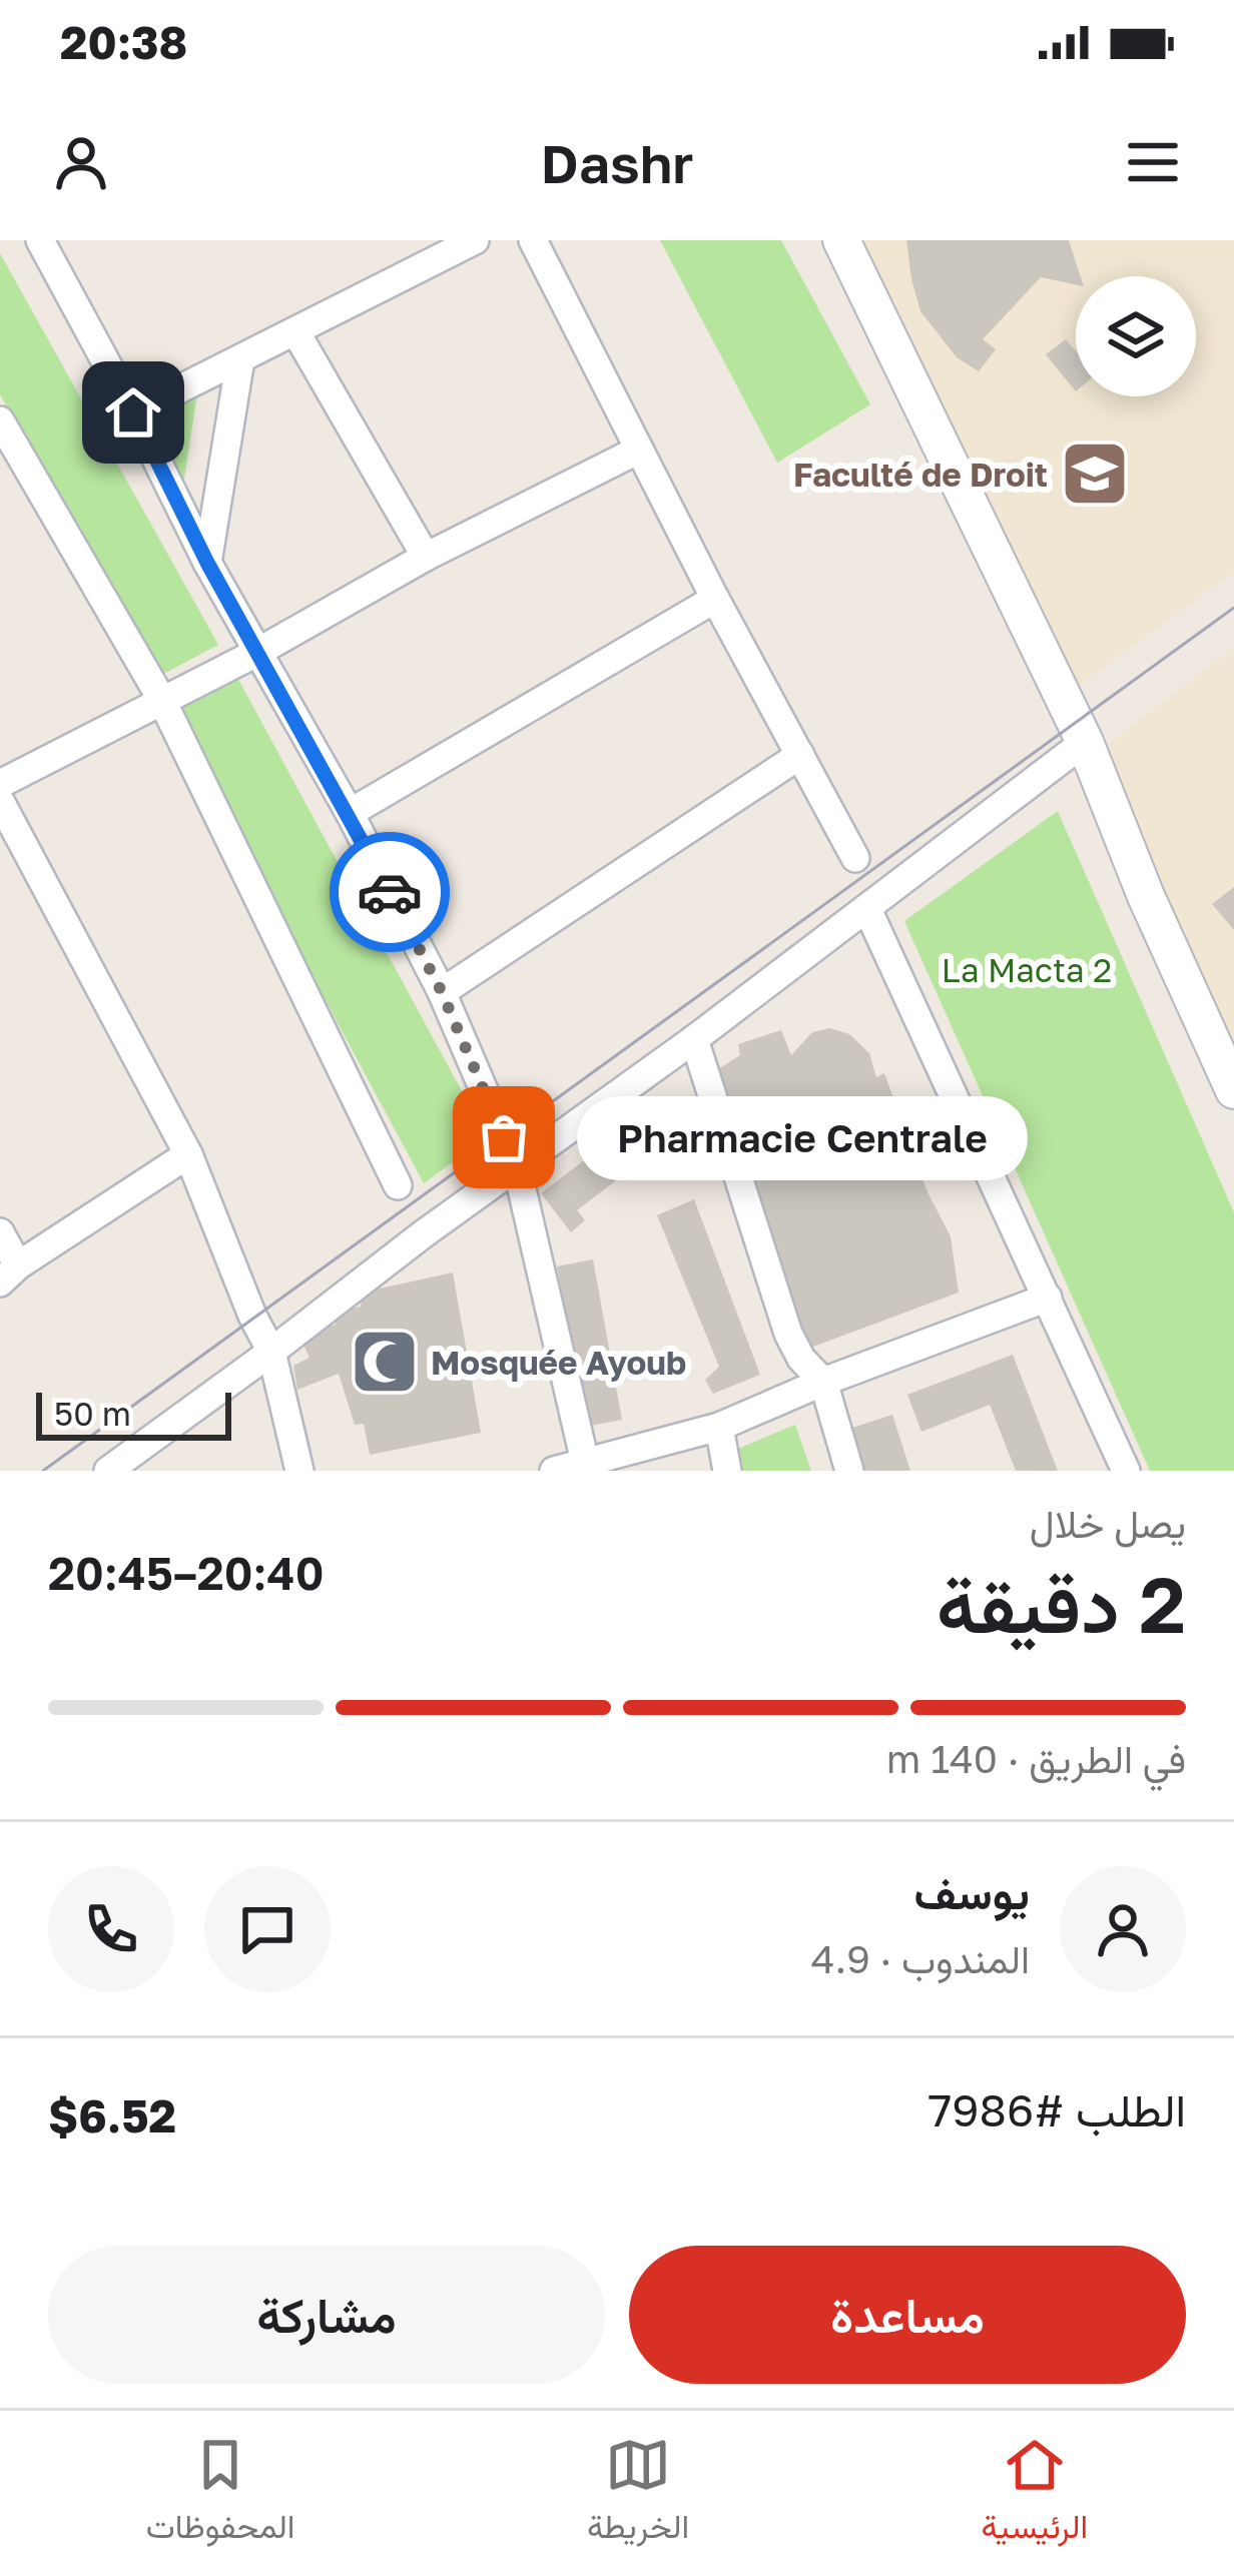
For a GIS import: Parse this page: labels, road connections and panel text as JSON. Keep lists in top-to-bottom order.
{
  "parks": ["La Macta 2"],
  "places": {
    "school or university": ["Faculté de Droit"],
    "other": ["Pharmacie Centrale"],
    "mosque": ["Mosquée Ayoub"]
  },
  "scale_bar": "50 m",
  "page": {
    "status": "20:38",
    "header": "Dashr",
    "bubble": "Pharmacie Centrale",
    "scale": "50 m",
    "heading": ["2 دقيقة", "يصل خلال", "20:40–20:45"],
    "panel": [
      "يوسف",
      "المندوب · 4.9",
      "الطلب #7986",
      "$6.52"
    ],
    "bar": "في الطريق · 140 m",
    "buttons": ["مساعدة", "مشاركة"],
    "tabs": ["الرئيسية", "الخريطة", "المحفوظات"]
  }
}
